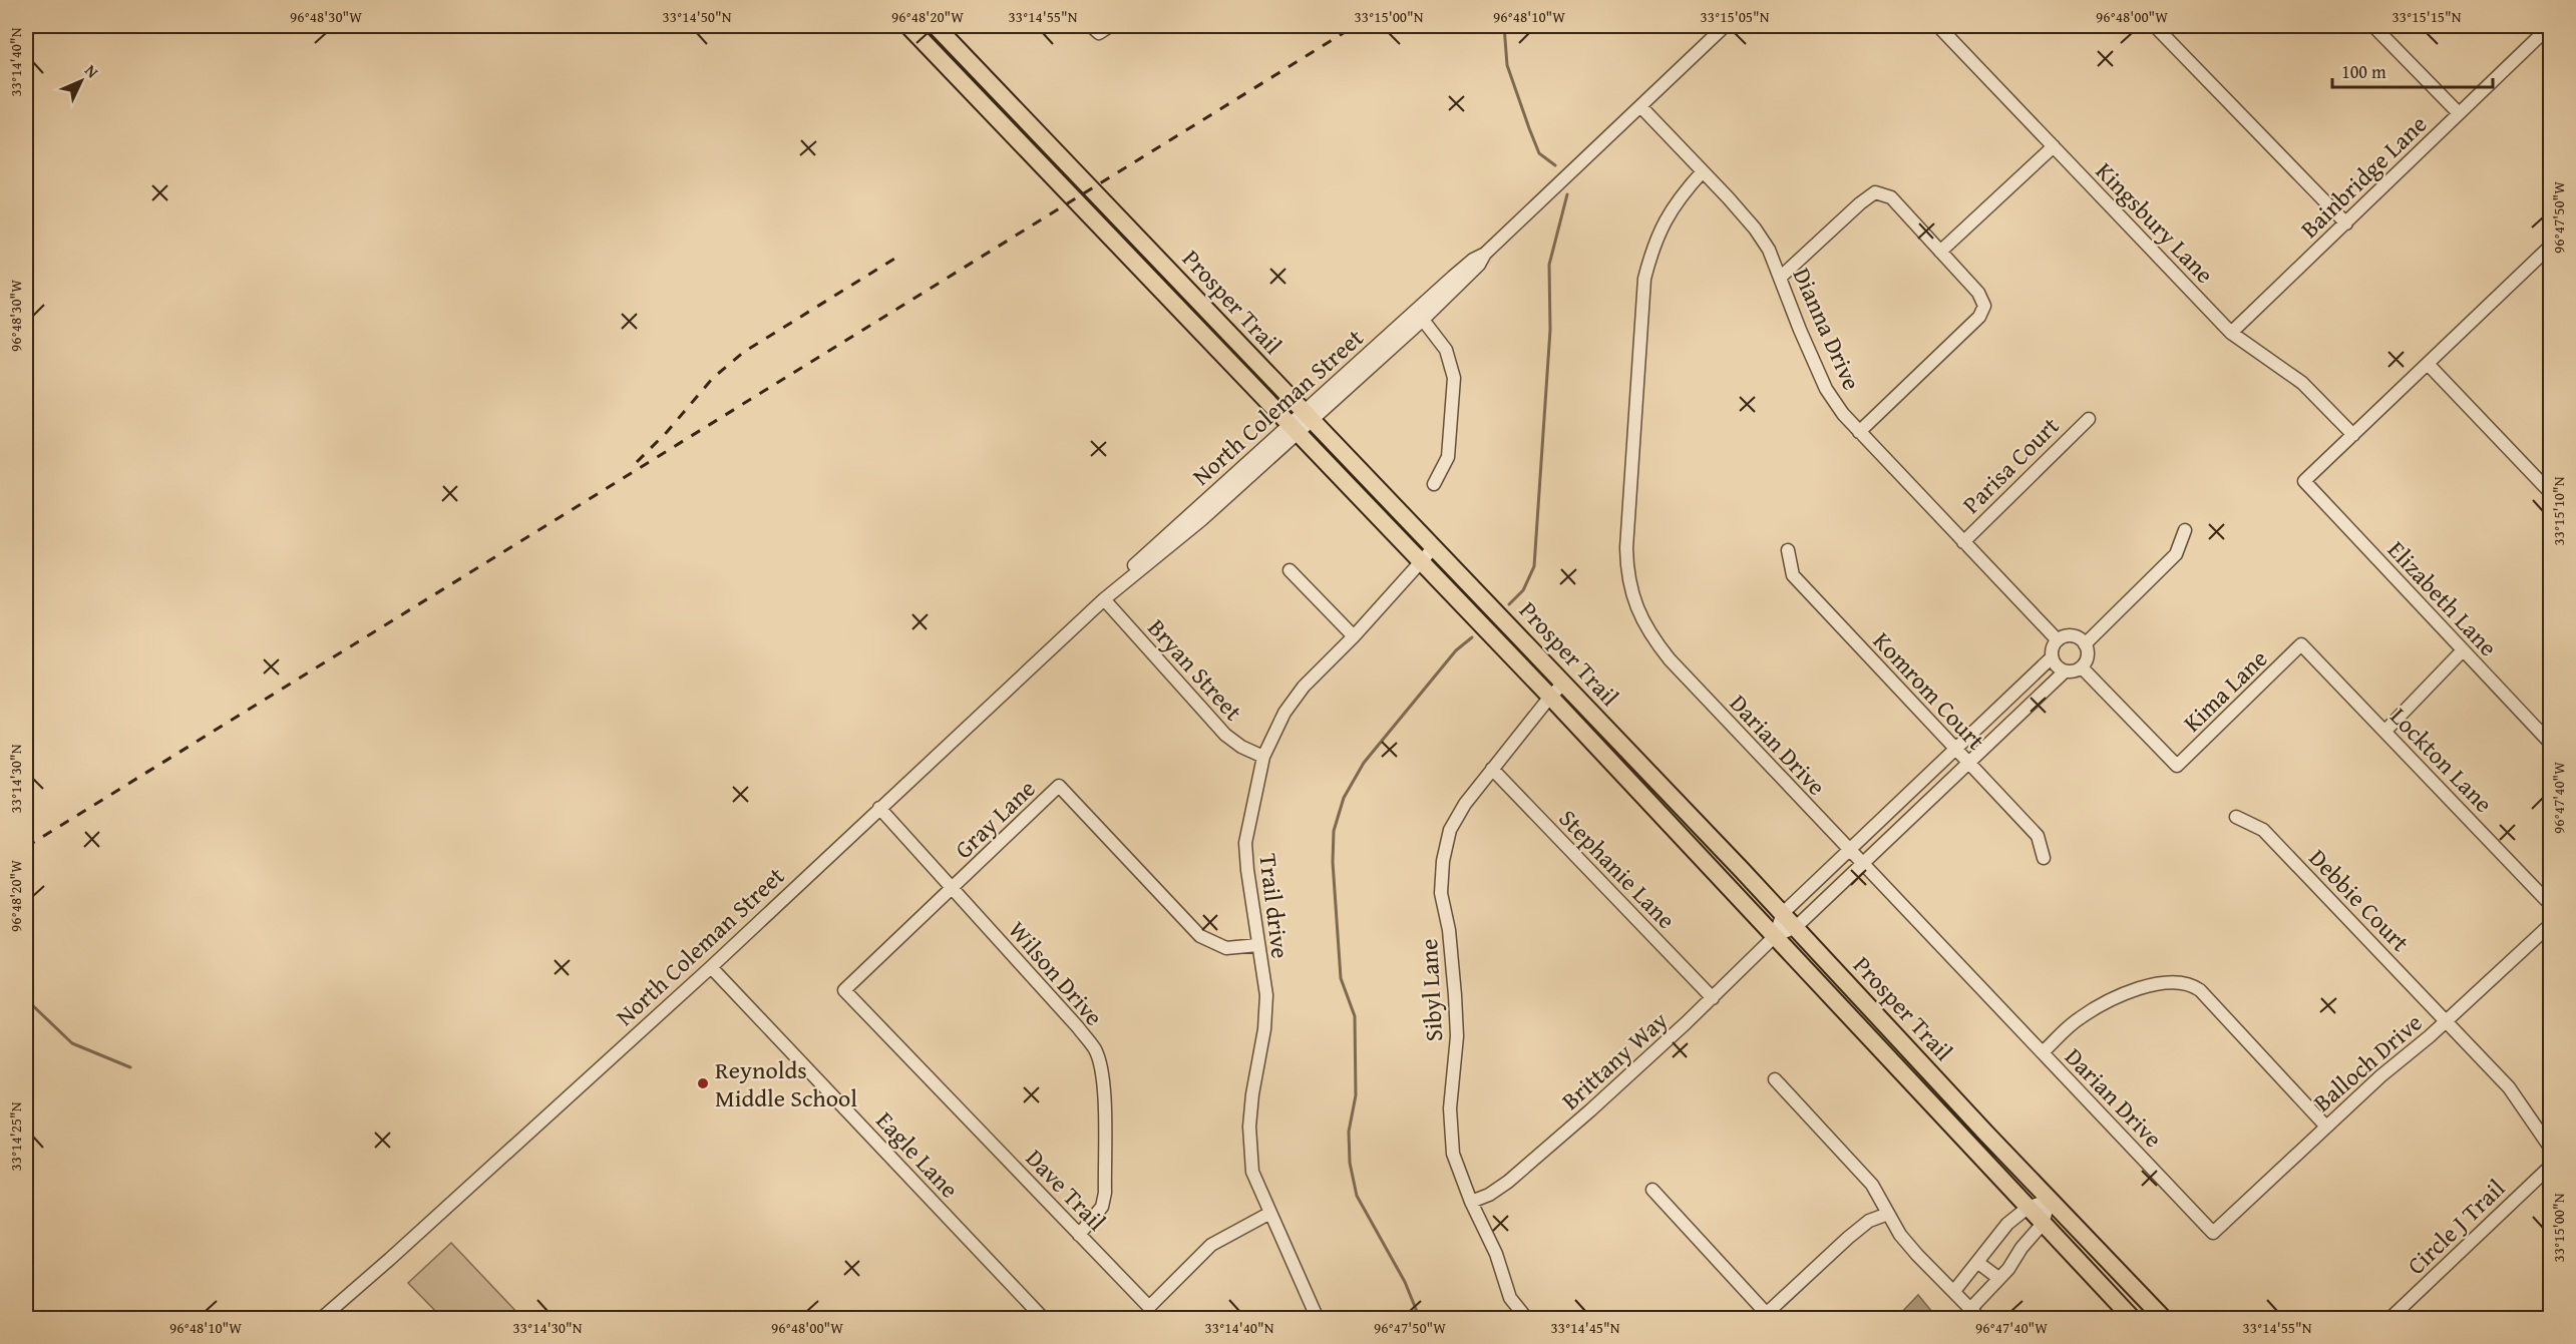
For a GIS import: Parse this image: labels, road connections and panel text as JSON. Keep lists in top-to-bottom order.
{
  "streets": {
    "main road": ["Prosper Trail"],
    "street": [
      "Bainbridge Lane",
      "Kingsbury Lane",
      "Dianna Drive",
      "North Coleman Street",
      "Parisa Court",
      "Elizabeth Lane",
      "Bryan Street",
      "Komrom Court",
      "Kima Lane",
      "Darian Drive",
      "Lockton Lane",
      "Gray Lane",
      "Stephanie Lane",
      "Debbie Court",
      "Trail drive",
      "Wilson Drive",
      "Sibyl Lane",
      "Brittany Way",
      "Balloch Drive",
      "Eagle Lane",
      "Dave Trail",
      "Circle J Trail"
    ]
  },
  "crossings": [
    ["Bainbridge Lane", "Kingsbury Lane"],
    ["Kingsbury Lane", "Elizabeth Lane"],
    ["Prosper Trail", "North Coleman Street"],
    ["Prosper Trail", "Trail drive"],
    ["Prosper Trail", "Sibyl Lane"],
    ["Prosper Trail", "Brittany Way"],
    ["Dianna Drive", "North Coleman Street"],
    ["Dianna Drive", "Parisa Court"],
    ["Dianna Drive", "Kima Lane"],
    ["Dianna Drive", "Darian Drive"],
    ["Dianna Drive", "Brittany Way"],
    ["North Coleman Street", "Bryan Street"],
    ["North Coleman Street", "Wilson Drive"],
    ["North Coleman Street", "Eagle Lane"],
    ["Bryan Street", "Trail drive"],
    ["Komrom Court", "Brittany Way"],
    ["Kima Lane", "Lockton Lane"],
    ["Kima Lane", "Brittany Way"],
    ["Darian Drive", "Brittany Way"],
    ["Darian Drive", "Balloch Drive"],
    ["Gray Lane", "Trail drive"],
    ["Gray Lane", "Wilson Drive"],
    ["Gray Lane", "Dave Trail"],
    ["Stephanie Lane", "Sibyl Lane"],
    ["Stephanie Lane", "Brittany Way"],
    ["Debbie Court", "Balloch Drive"],
    ["Trail drive", "Dave Trail"],
    ["Wilson Drive", "Dave Trail"],
    ["Sibyl Lane", "Brittany Way"]
  ],
  "places": ["Reynolds Middle School"],
  "scale_bar": "100 m",
  "north": "top right",
  "coordinates": [
    "96°48'30\"W",
    "33°14'50\"N",
    "96°48'20\"W",
    "33°14'55\"N",
    "33°15'00\"N",
    "96°48'10\"W",
    "33°15'05\"N",
    "96°48'00\"W",
    "33°15'15\"N",
    "33°14'40\"N",
    "96°47'50\"W",
    "33°15'10\"N",
    "33°14'30\"N",
    "96°47'40\"W",
    "33°14'25\"N",
    "33°14'45\"N"
  ]
}
